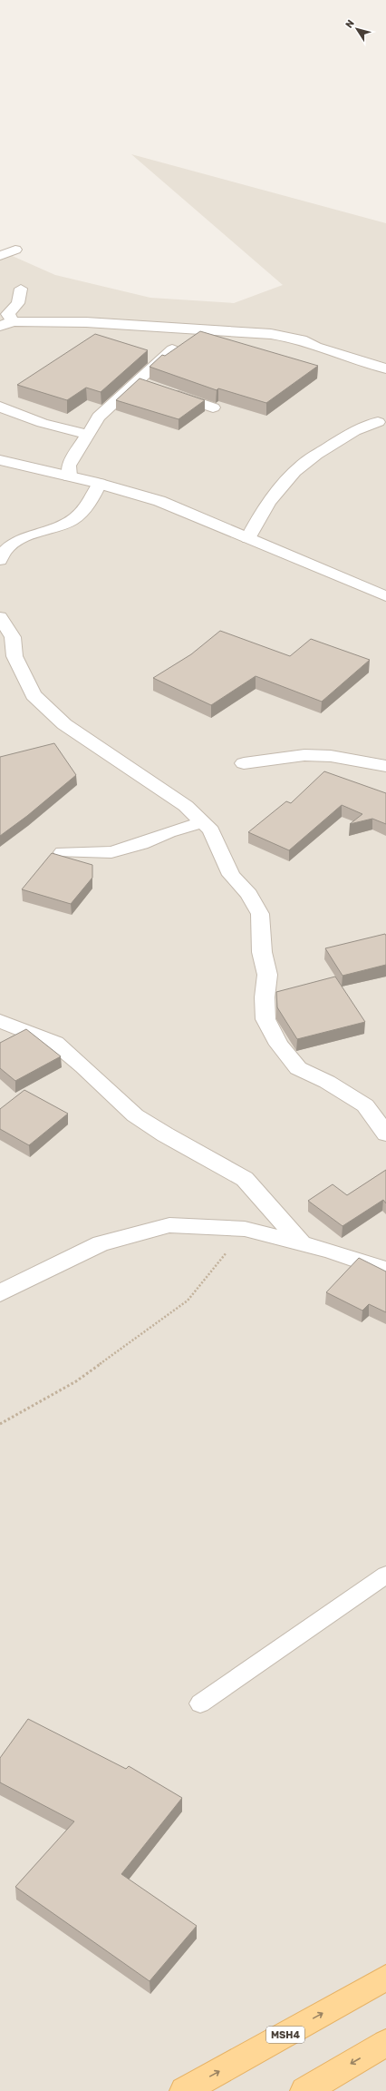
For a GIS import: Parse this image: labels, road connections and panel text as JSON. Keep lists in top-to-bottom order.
{
  "streets": {
    "main road": ["MSH4"]
  },
  "north": "top left"
}
